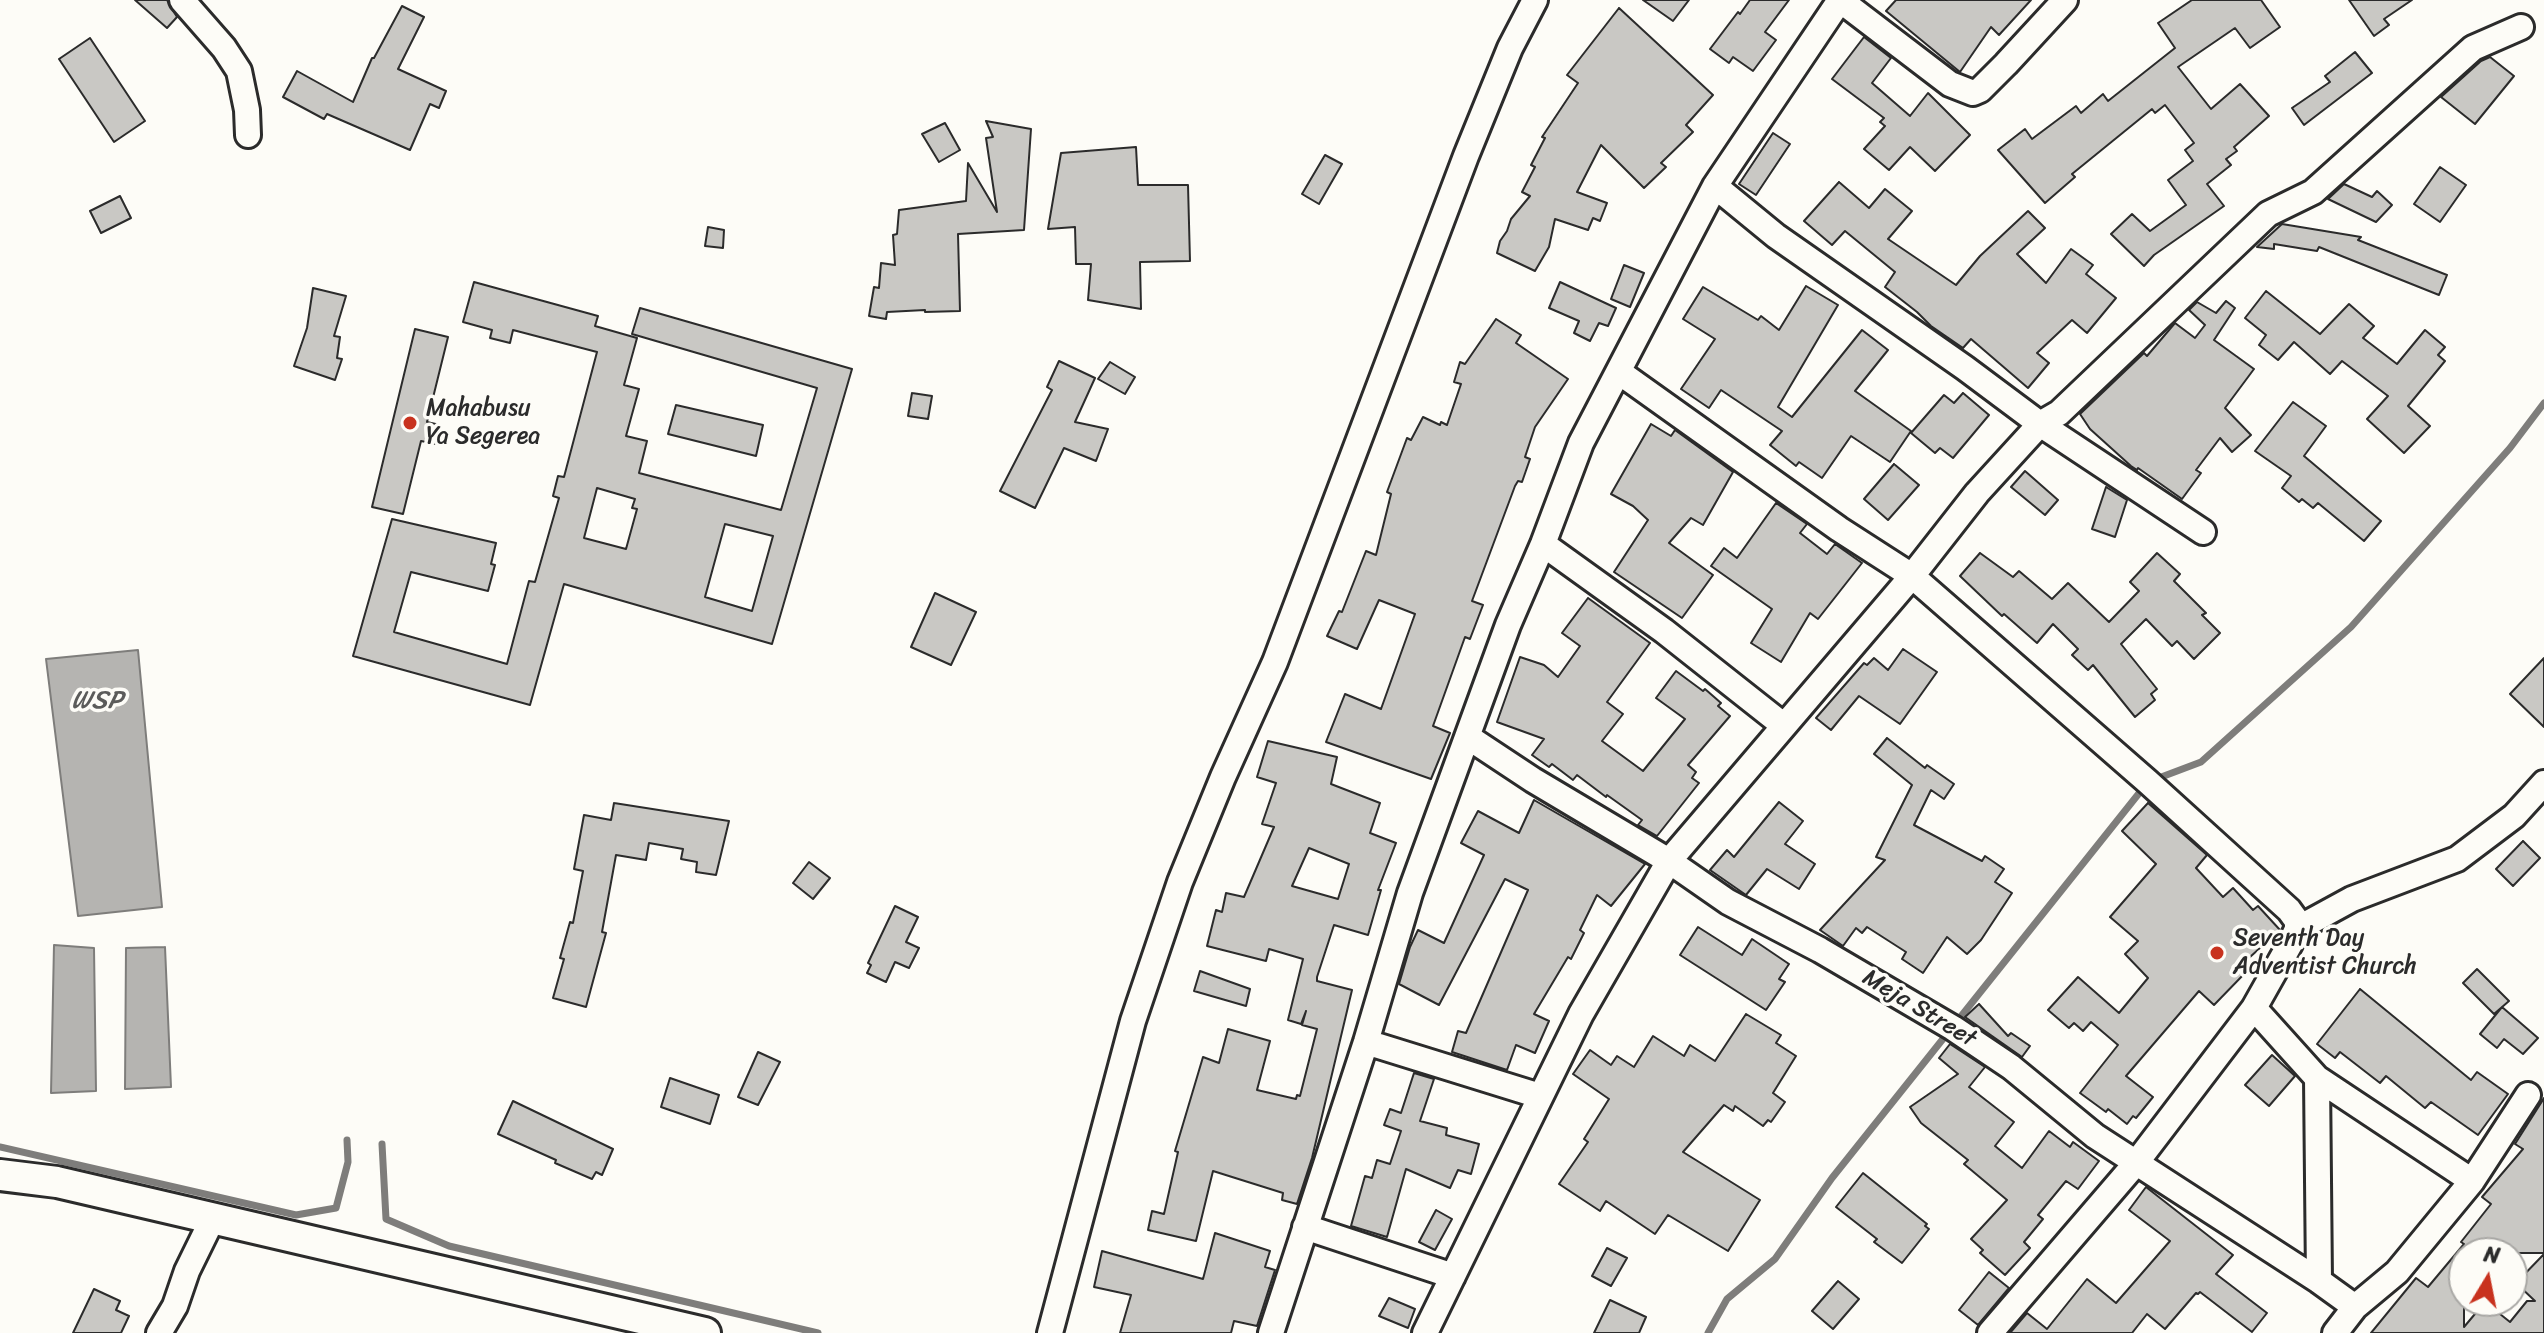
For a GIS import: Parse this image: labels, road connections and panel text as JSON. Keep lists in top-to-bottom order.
{
  "streets": {
    "street": ["Meja Street"]
  },
  "water": ["WSP"],
  "places": ["Mahabusu Ya Segerea", "Seventh Day Adventist Church"],
  "north": "top"
}
